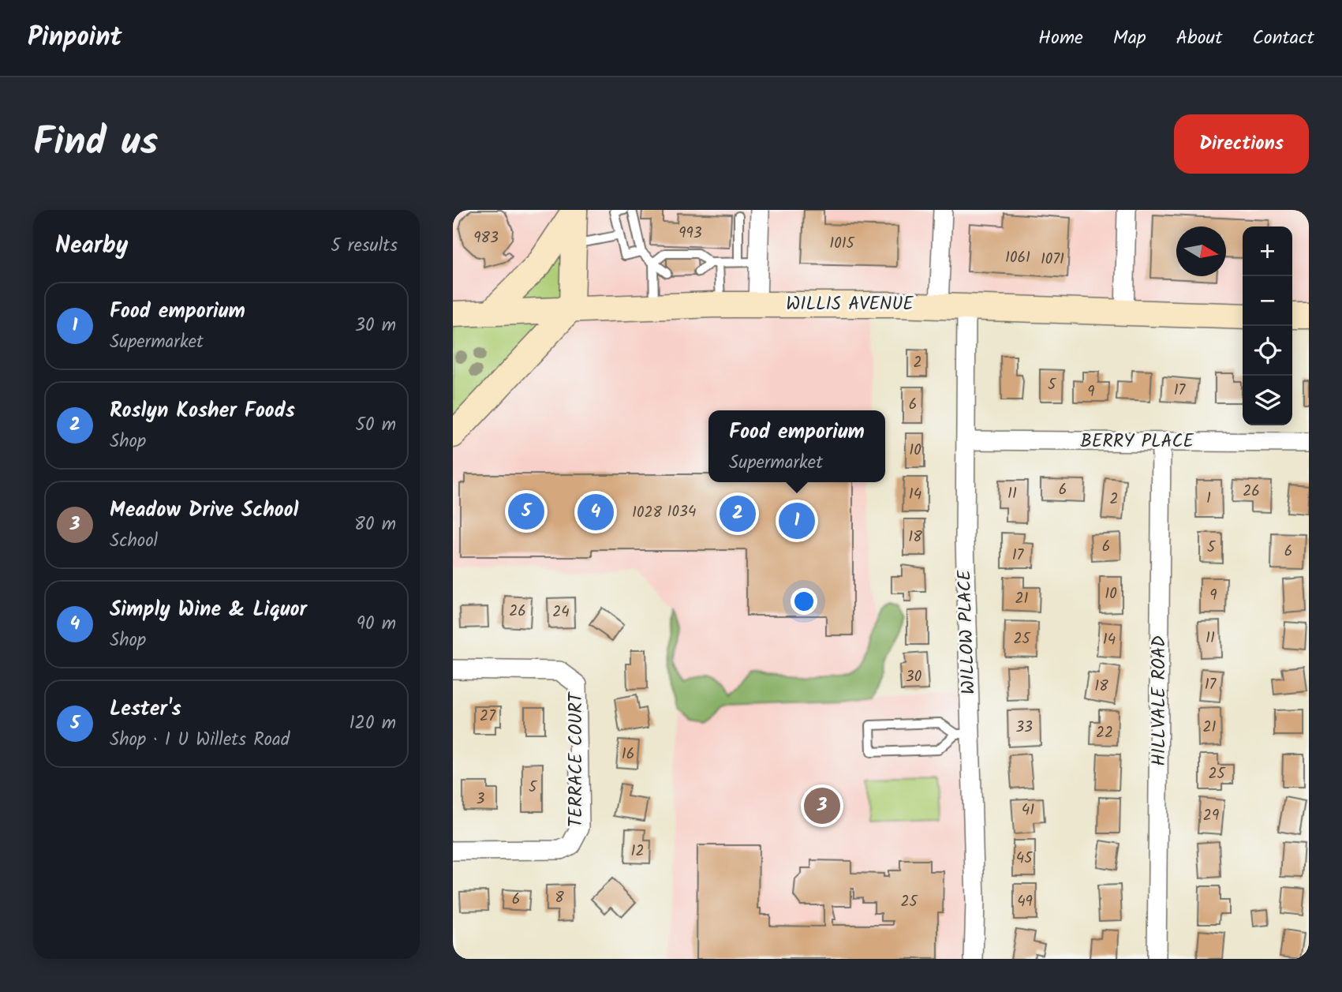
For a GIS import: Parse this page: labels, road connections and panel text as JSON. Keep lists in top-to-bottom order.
{
  "streets": {
    "main road": ["WILLIS AVENUE"],
    "street": [
      "BERRY PLACE",
      "WILLOW PLACE",
      "HILLVALE ROAD",
      "TERRACE COURT"
    ]
  },
  "crossings": [
    ["WILLIS AVENUE", "WILLOW PLACE"],
    ["BERRY PLACE", "WILLOW PLACE"],
    ["BERRY PLACE", "HILLVALE ROAD"]
  ],
  "house_numbers": [
    "993",
    "983",
    "1015",
    "1061",
    "1071",
    "2",
    "5",
    "17",
    "9",
    "6",
    "10",
    "6",
    "26",
    "11",
    "14",
    "1",
    "2",
    "1034",
    "1028",
    "18",
    "6",
    "5",
    "6",
    "17",
    "10",
    "9",
    "21",
    "26",
    "24",
    "11",
    "25",
    "14",
    "30",
    "17",
    "18",
    "27",
    "33",
    "21",
    "22",
    "16",
    "25",
    "5",
    "3",
    "41",
    "29",
    "12",
    "45",
    "8",
    "6",
    "25",
    "49"
  ],
  "north": "right",
  "page": {
    "header": "Pinpoint",
    "nav": [
      "Home",
      "Map",
      "About",
      "Contact"
    ],
    "title": "Find us",
    "buttons": "Directions",
    "heading": ["Nearby", "5 results"],
    "map_buttons": ["+", "−"],
    "list": [
      {
        "mark": "1",
        "name": "Food emporium",
        "note": "Supermarket",
        "value": "30 m"
      },
      {
        "mark": "2",
        "name": "Roslyn Kosher Foods",
        "note": "Shop",
        "value": "50 m"
      },
      {
        "mark": "3",
        "name": "Meadow Drive School",
        "note": "School",
        "value": "80 m"
      },
      {
        "mark": "4",
        "name": "Simply Wine & Liquor",
        "note": "Shop",
        "value": "90 m"
      },
      {
        "mark": "5",
        "name": "Lester's",
        "note": "Shop · I U Willets Road",
        "value": "120 m"
      }
    ],
    "popup": ["Food emporium", "Supermarket"],
    "pins": [
      "5",
      "4",
      "2",
      "1",
      "3"
    ]
  }
}
